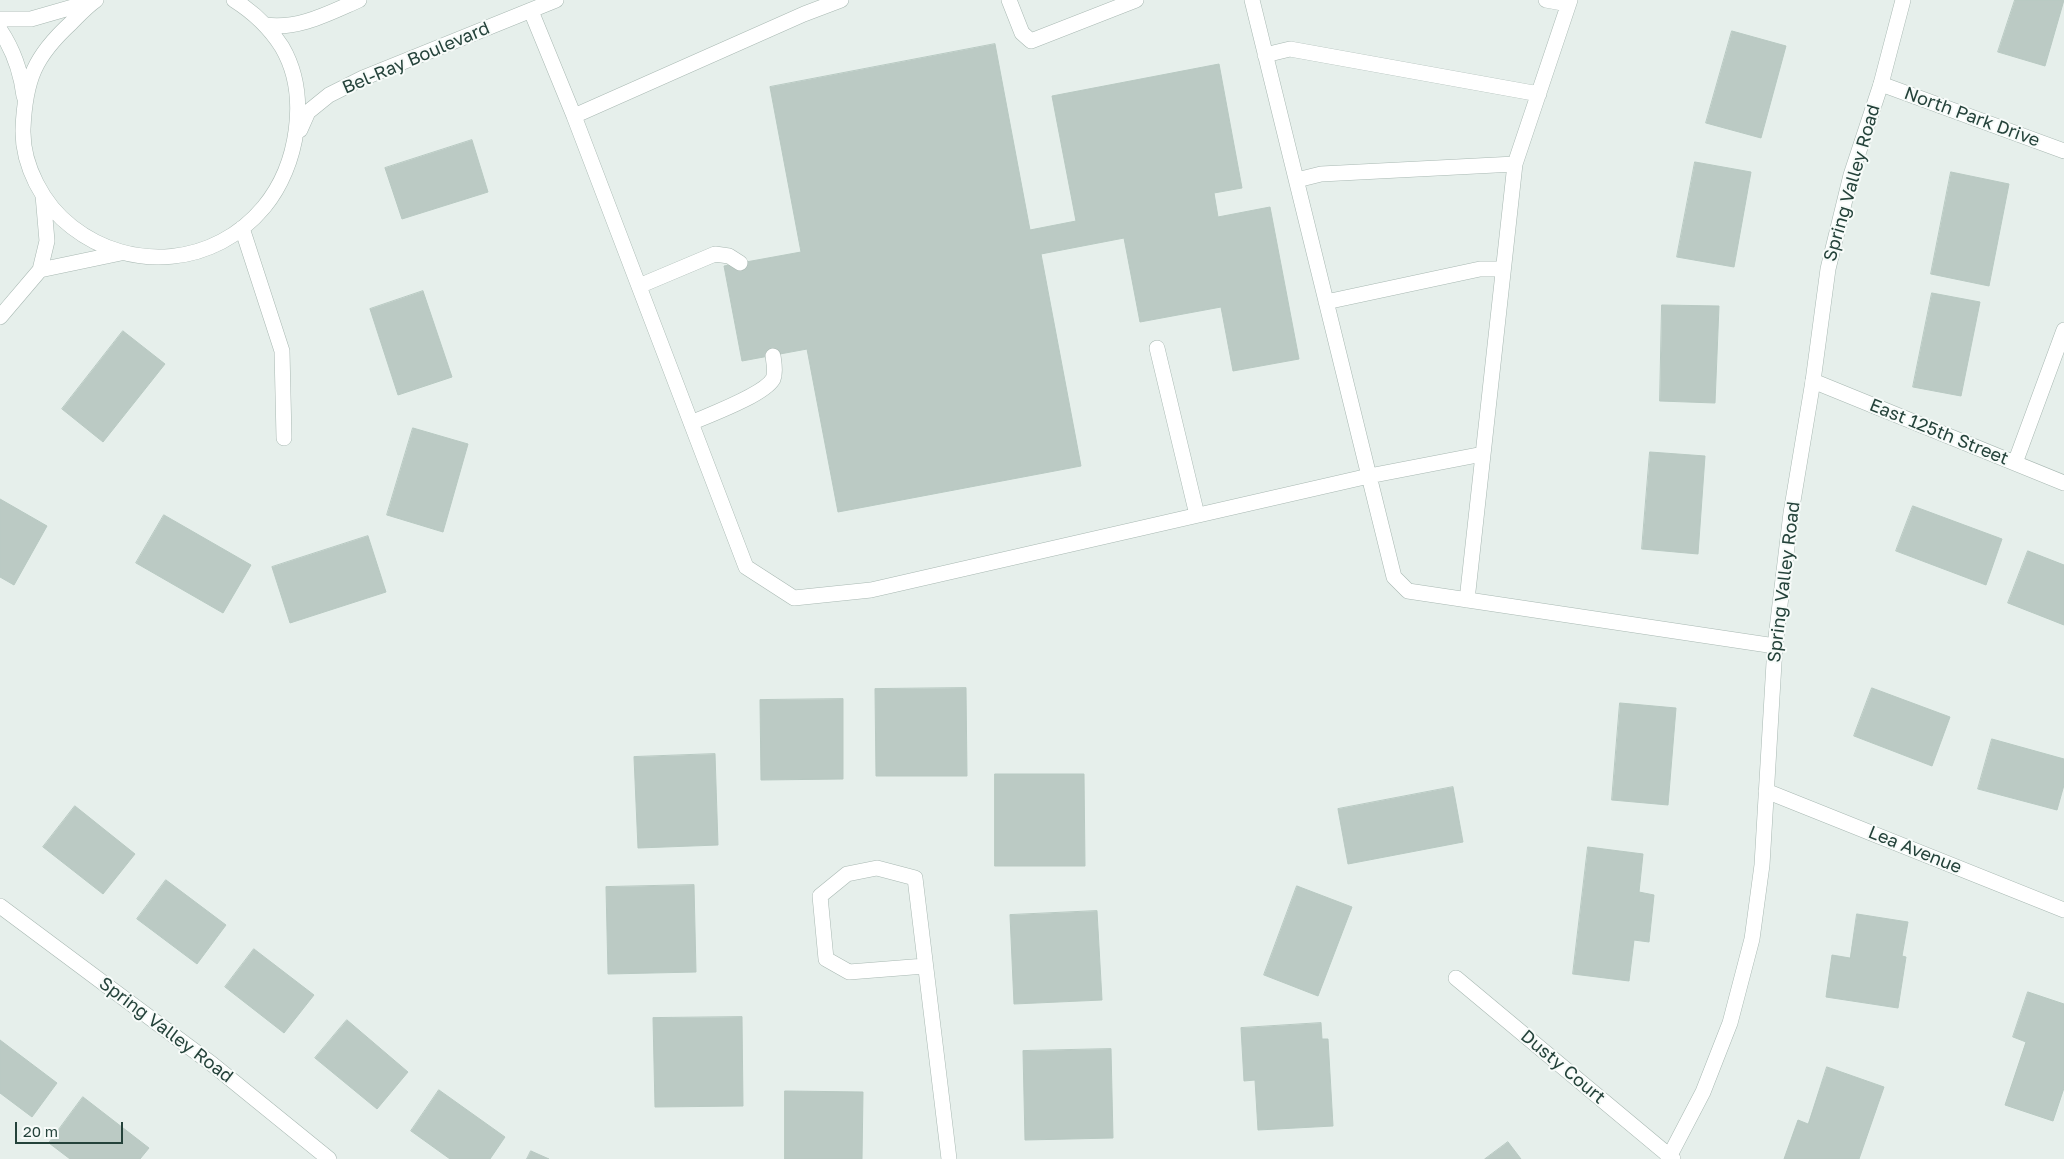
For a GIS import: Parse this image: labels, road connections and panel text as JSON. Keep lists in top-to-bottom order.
{
  "streets": {
    "street": [
      "Bel-Ray Boulevard",
      "North Park Drive",
      "Spring Valley Road",
      "East 125th Street",
      "Lea Avenue",
      "Dusty Court"
    ]
  },
  "crossings": [
    ["North Park Drive", "Spring Valley Road"],
    ["Spring Valley Road", "East 125th Street"],
    ["Spring Valley Road", "Lea Avenue"],
    ["Spring Valley Road", "Dusty Court"]
  ],
  "scale_bar": "20 m"
}
